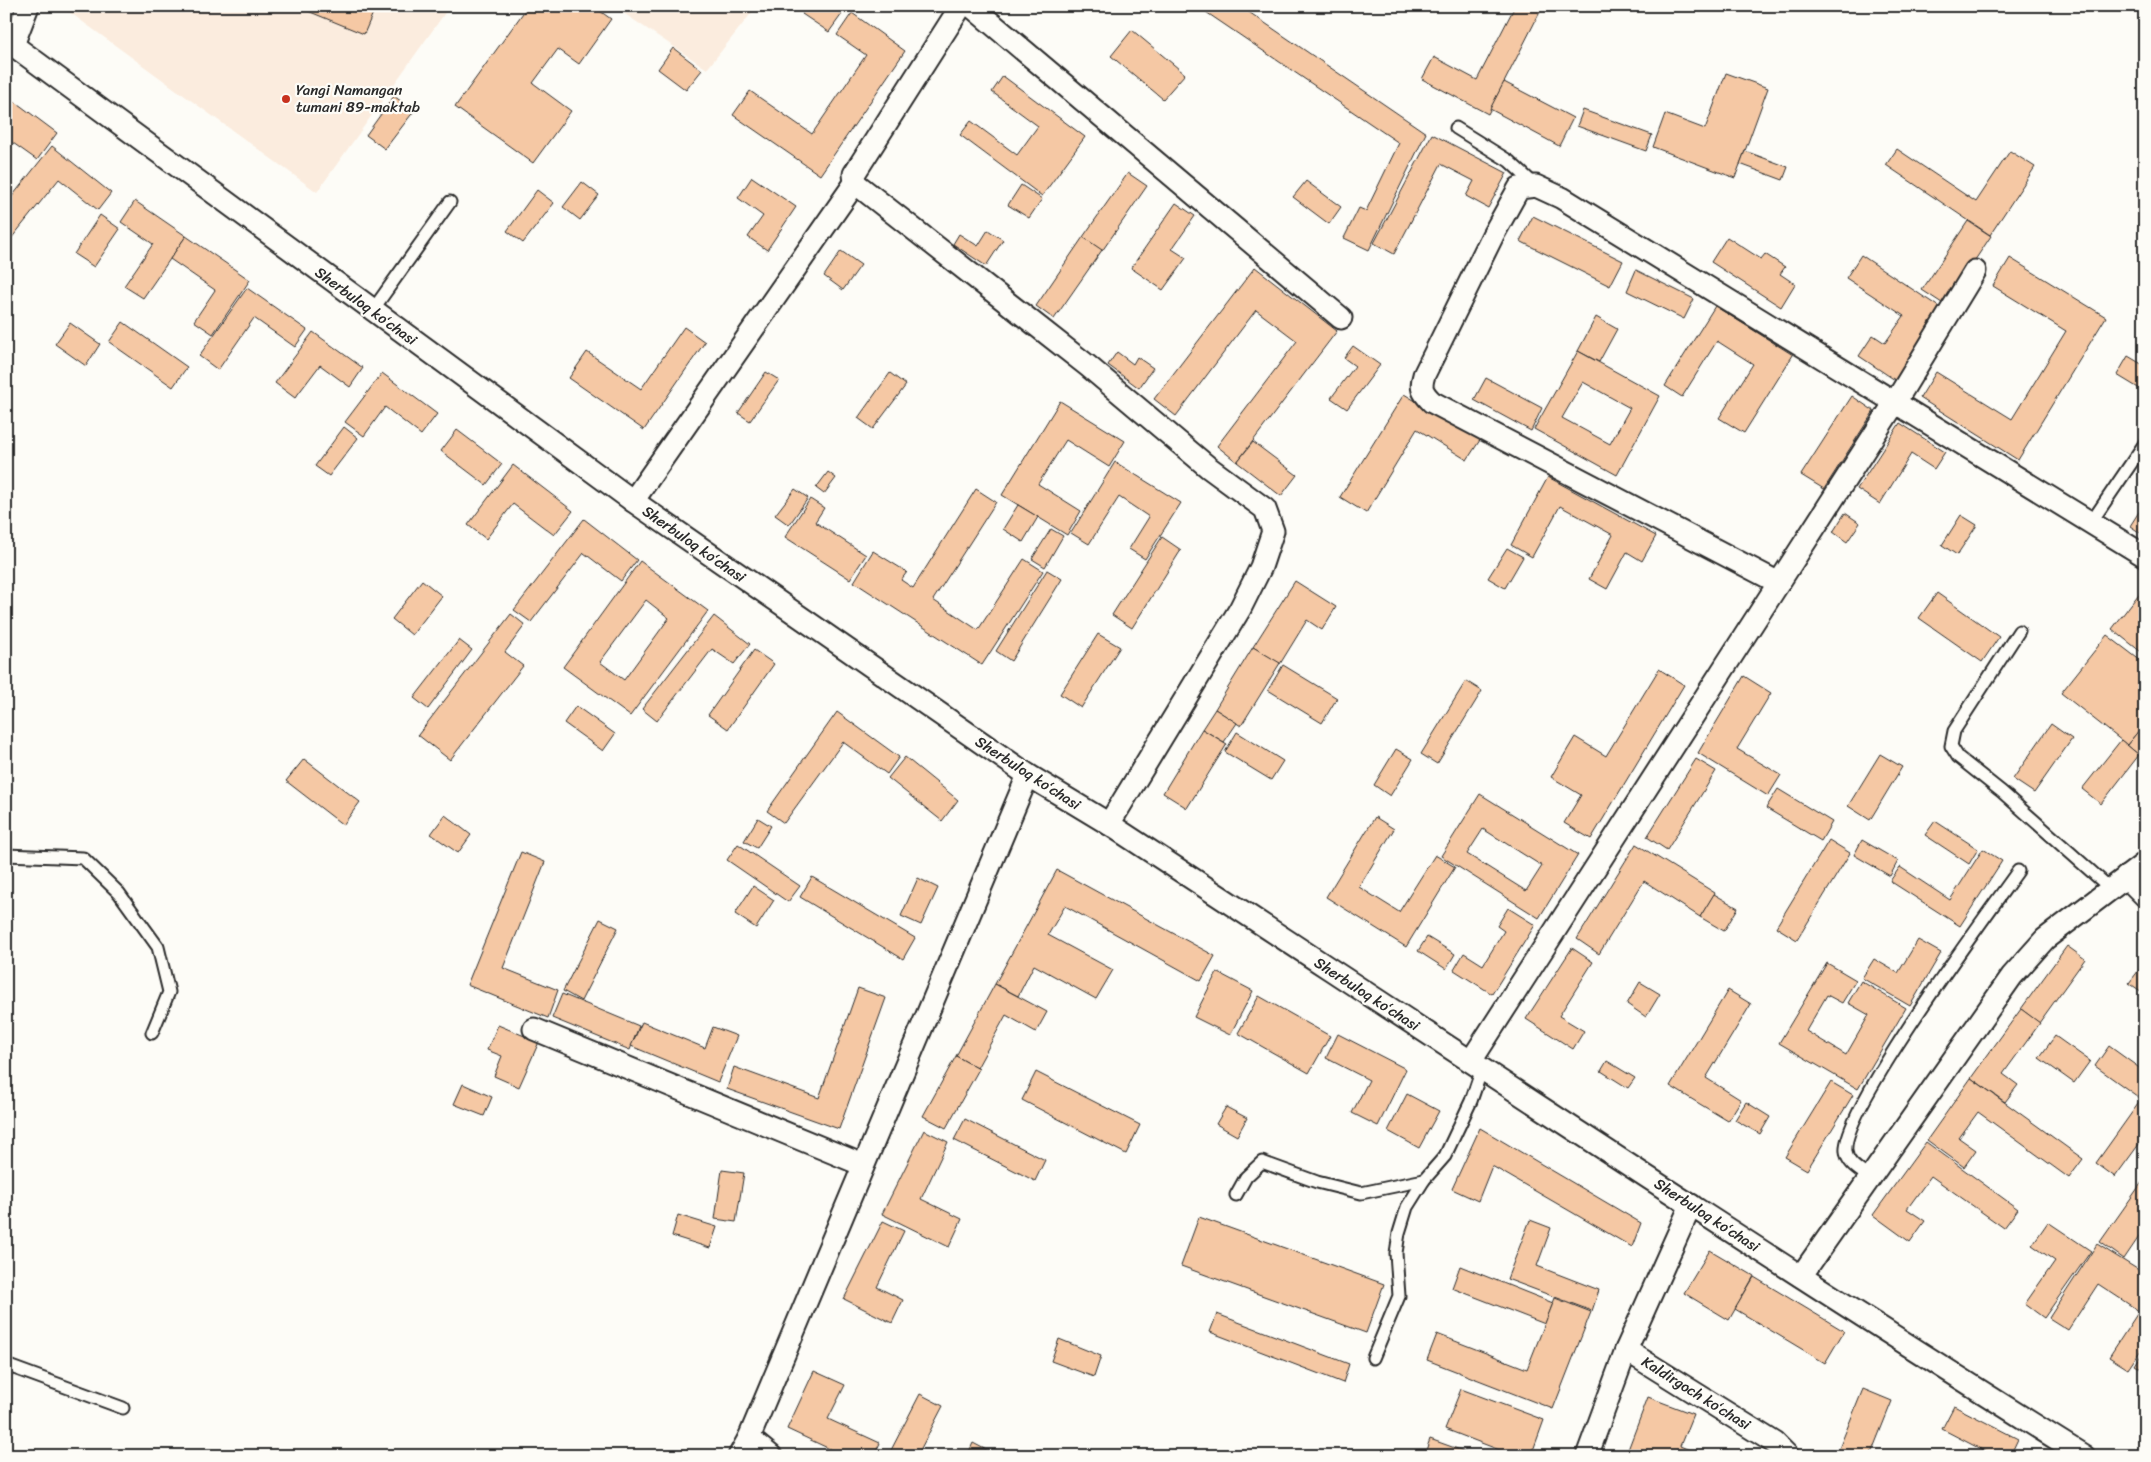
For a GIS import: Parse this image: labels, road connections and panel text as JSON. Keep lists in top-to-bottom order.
{
  "streets": {
    "street": ["Sherbuloq koʻchasi", "Kaldirgoch koʻchasi"]
  },
  "crossings": [
    ["Sherbuloq koʻchasi", "Kaldirgoch koʻchasi"]
  ],
  "places": ["Yangi Namangan tumani 89-maktab"]
}
